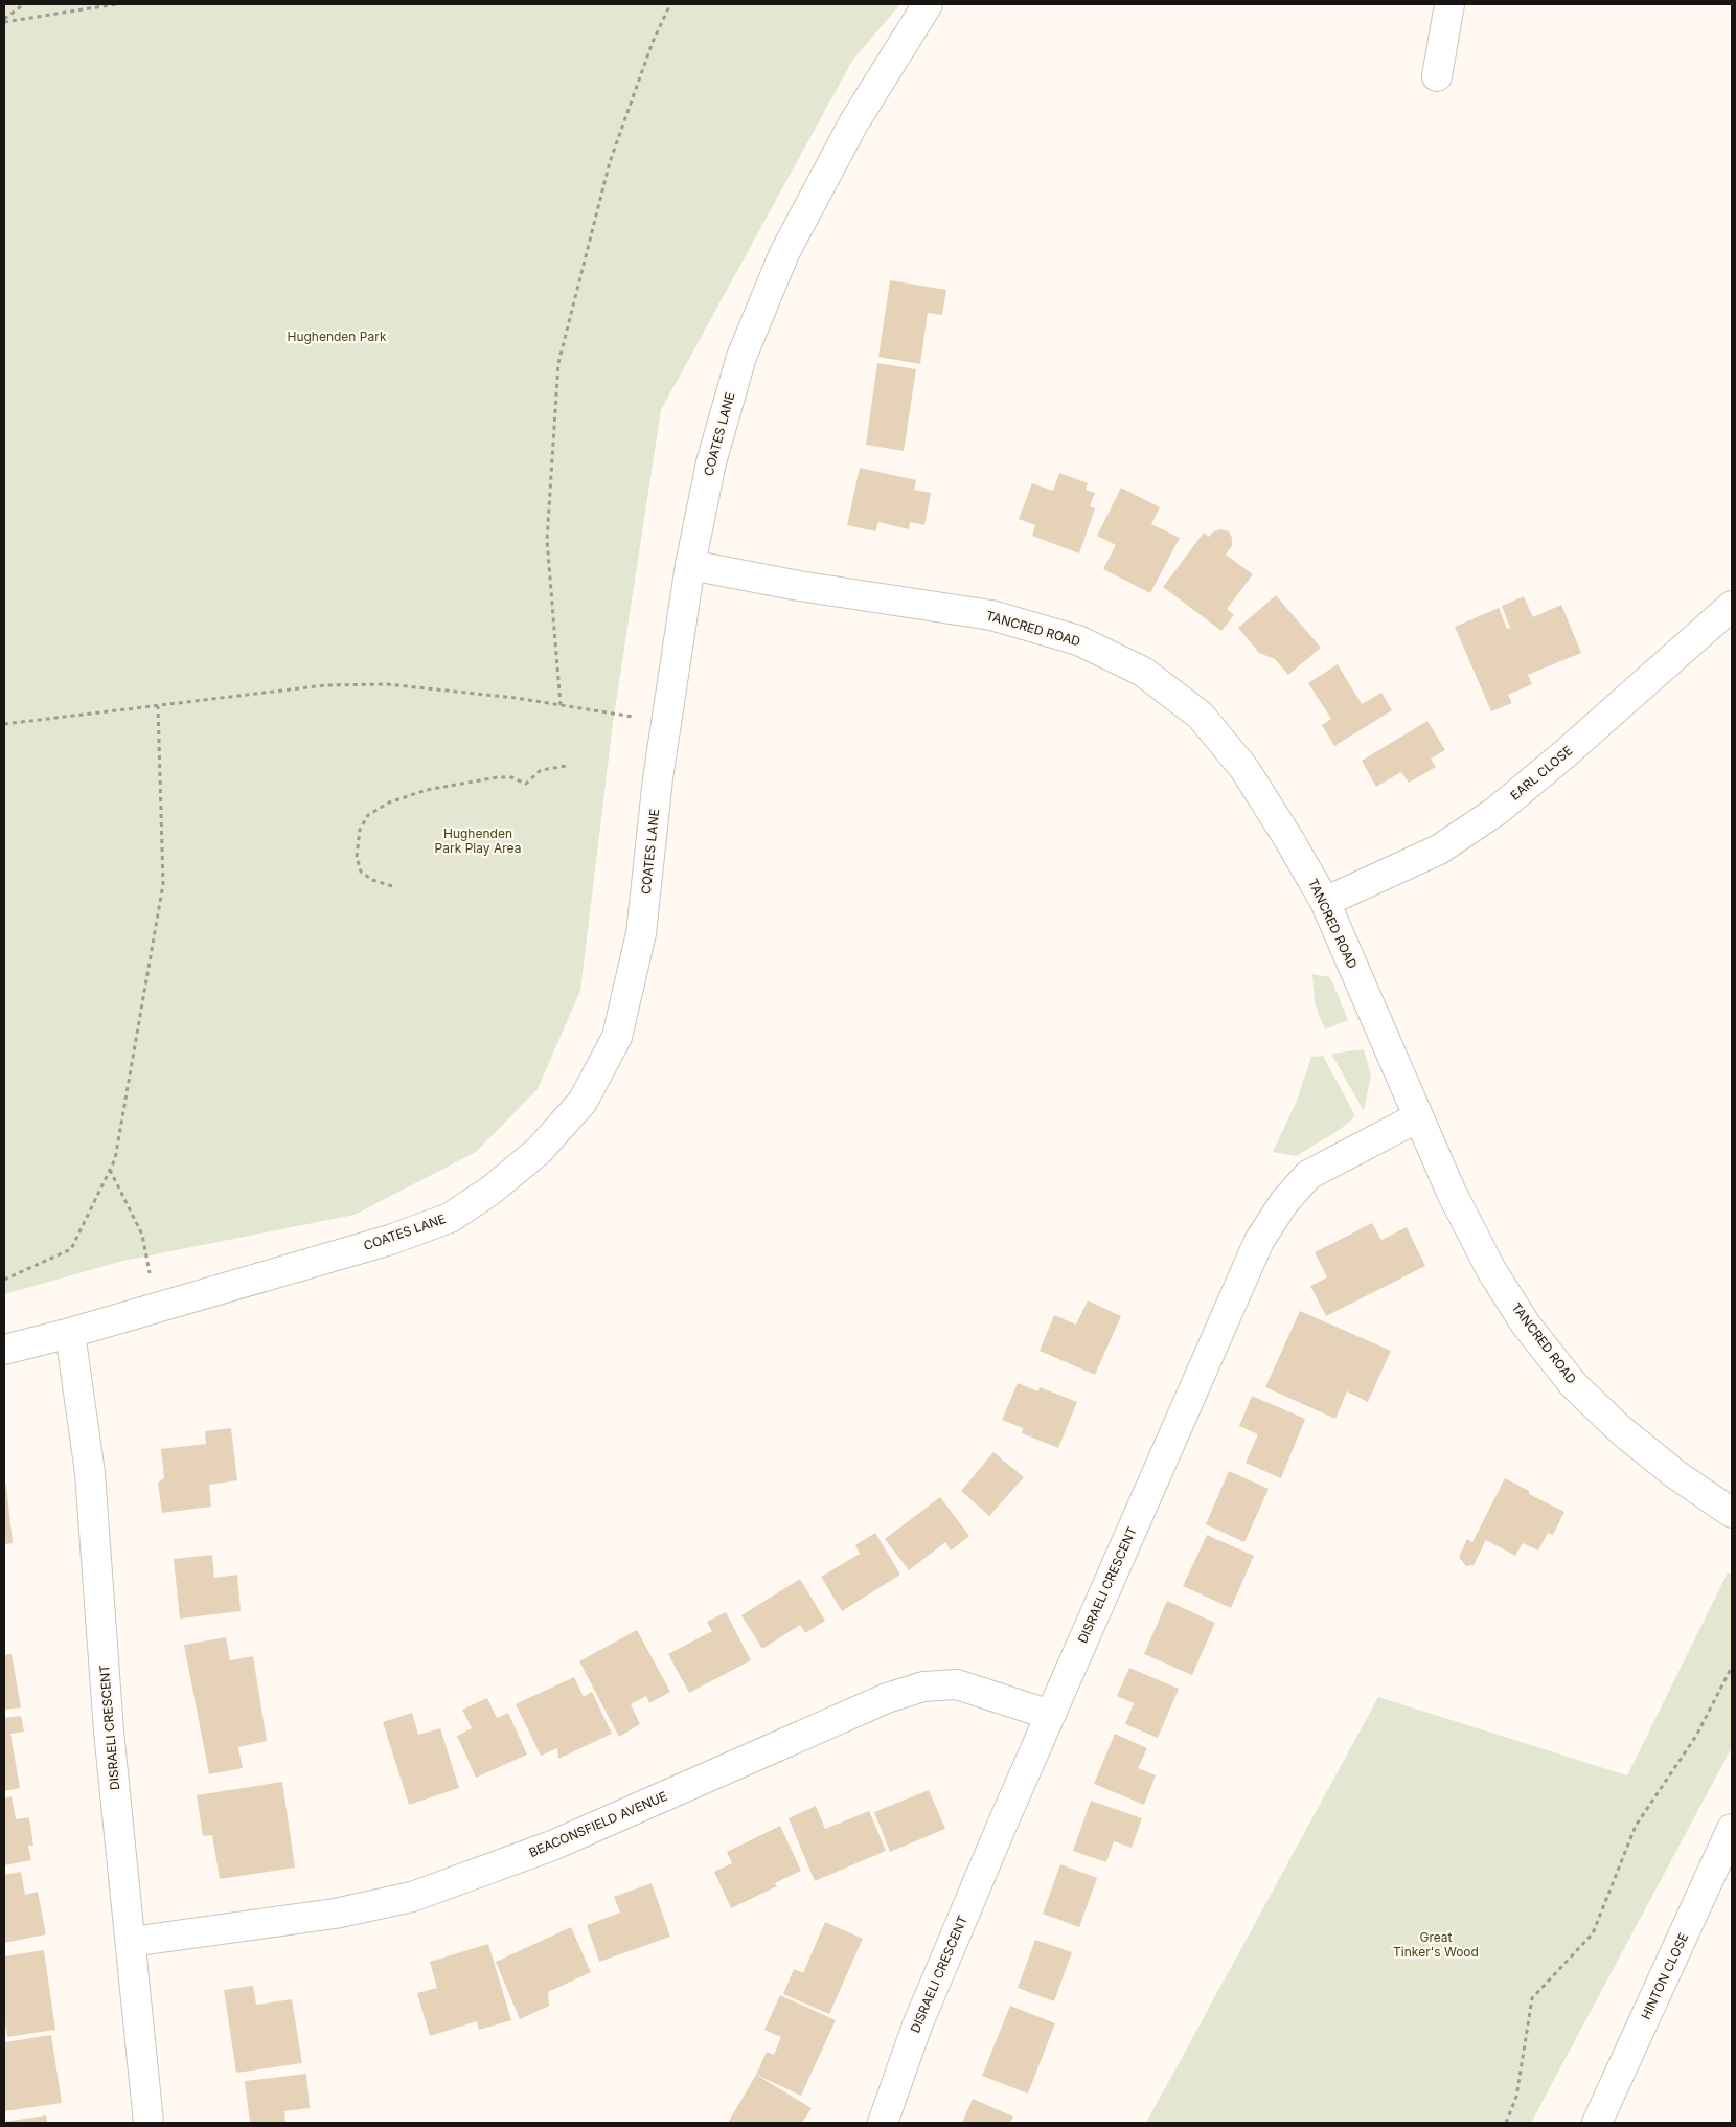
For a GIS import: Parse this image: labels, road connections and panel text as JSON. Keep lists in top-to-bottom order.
{
  "streets": {
    "street": [
      "COATES LANE",
      "TANCRED ROAD",
      "EARL CLOSE",
      "DISRAELI CRESCENT",
      "BEACONSFIELD AVENUE",
      "HINTON CLOSE"
    ]
  },
  "crossings": [
    ["COATES LANE", "TANCRED ROAD"],
    ["COATES LANE", "DISRAELI CRESCENT"],
    ["TANCRED ROAD", "EARL CLOSE"],
    ["TANCRED ROAD", "DISRAELI CRESCENT"],
    ["DISRAELI CRESCENT", "BEACONSFIELD AVENUE"]
  ],
  "parks": ["Hughenden Park", "Hughenden Park Play Area", "Great Tinker's Wood"]
}
